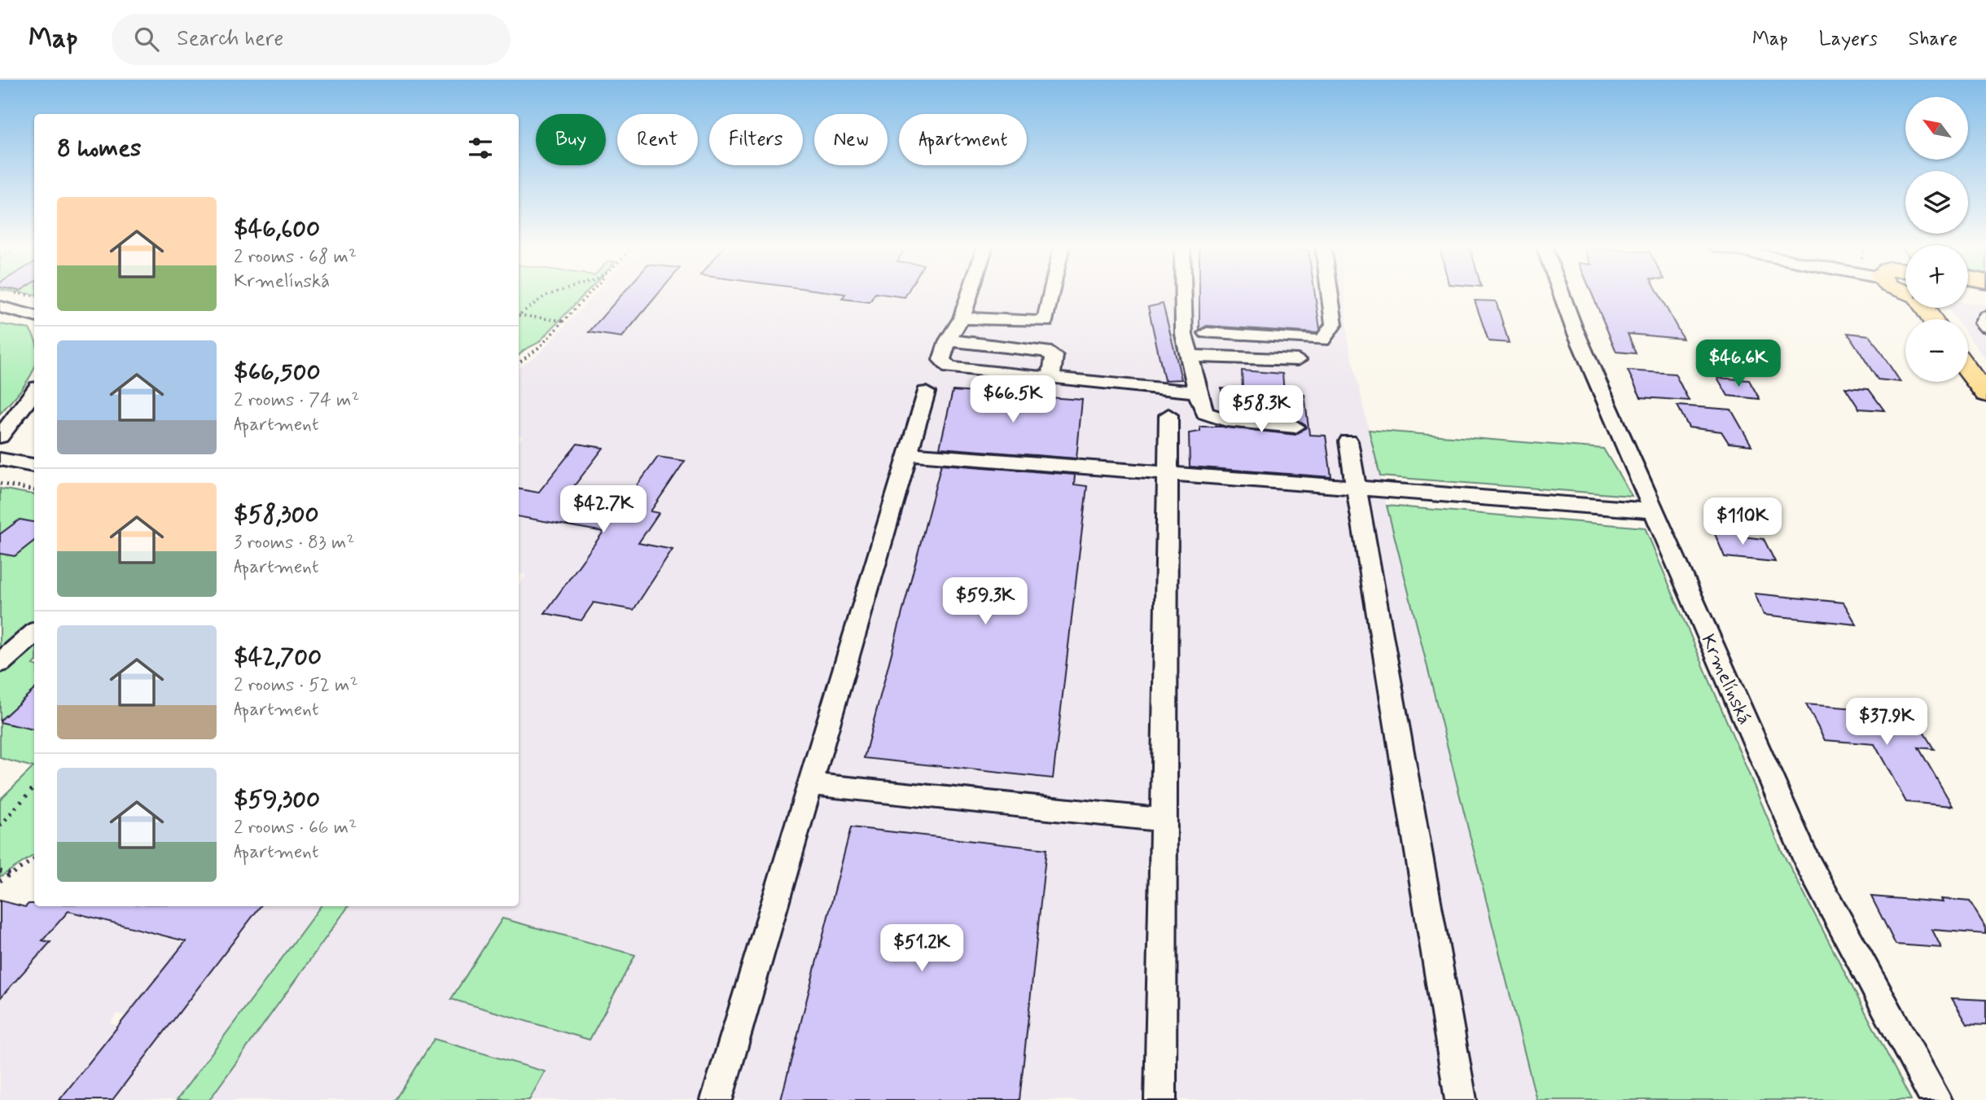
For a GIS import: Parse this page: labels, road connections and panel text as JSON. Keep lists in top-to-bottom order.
{
  "streets": {
    "street": ["Krmelínská"]
  },
  "north": "top left",
  "page": {
    "header": "Map",
    "search": "Search here",
    "nav": ["Map", "Layers", "Share"],
    "map_buttons": ["+", "−"],
    "chip": [
      "Buy",
      "Rent",
      "Filters",
      "New",
      "Apartment"
    ],
    "heading": "8 homes",
    "list": [
      {
        "name": "$46,600",
        "note": "2 rooms · 68 m² · Krmelínská"
      },
      {
        "name": "$66,500",
        "note": "2 rooms · 74 m² · Apartment"
      },
      {
        "name": "$58,300",
        "note": "3 rooms · 83 m² · Apartment"
      },
      {
        "name": "$42,700",
        "note": "2 rooms · 52 m² · Apartment"
      },
      {
        "name": "$59,300",
        "note": "2 rooms · 66 m² · Apartment"
      }
    ],
    "price": [
      "$46.6K",
      "$66.5K",
      "$58.3K",
      "$42.7K",
      "$110K",
      "$59.3K",
      "$37.9K",
      "$51.2K"
    ]
  }
}
